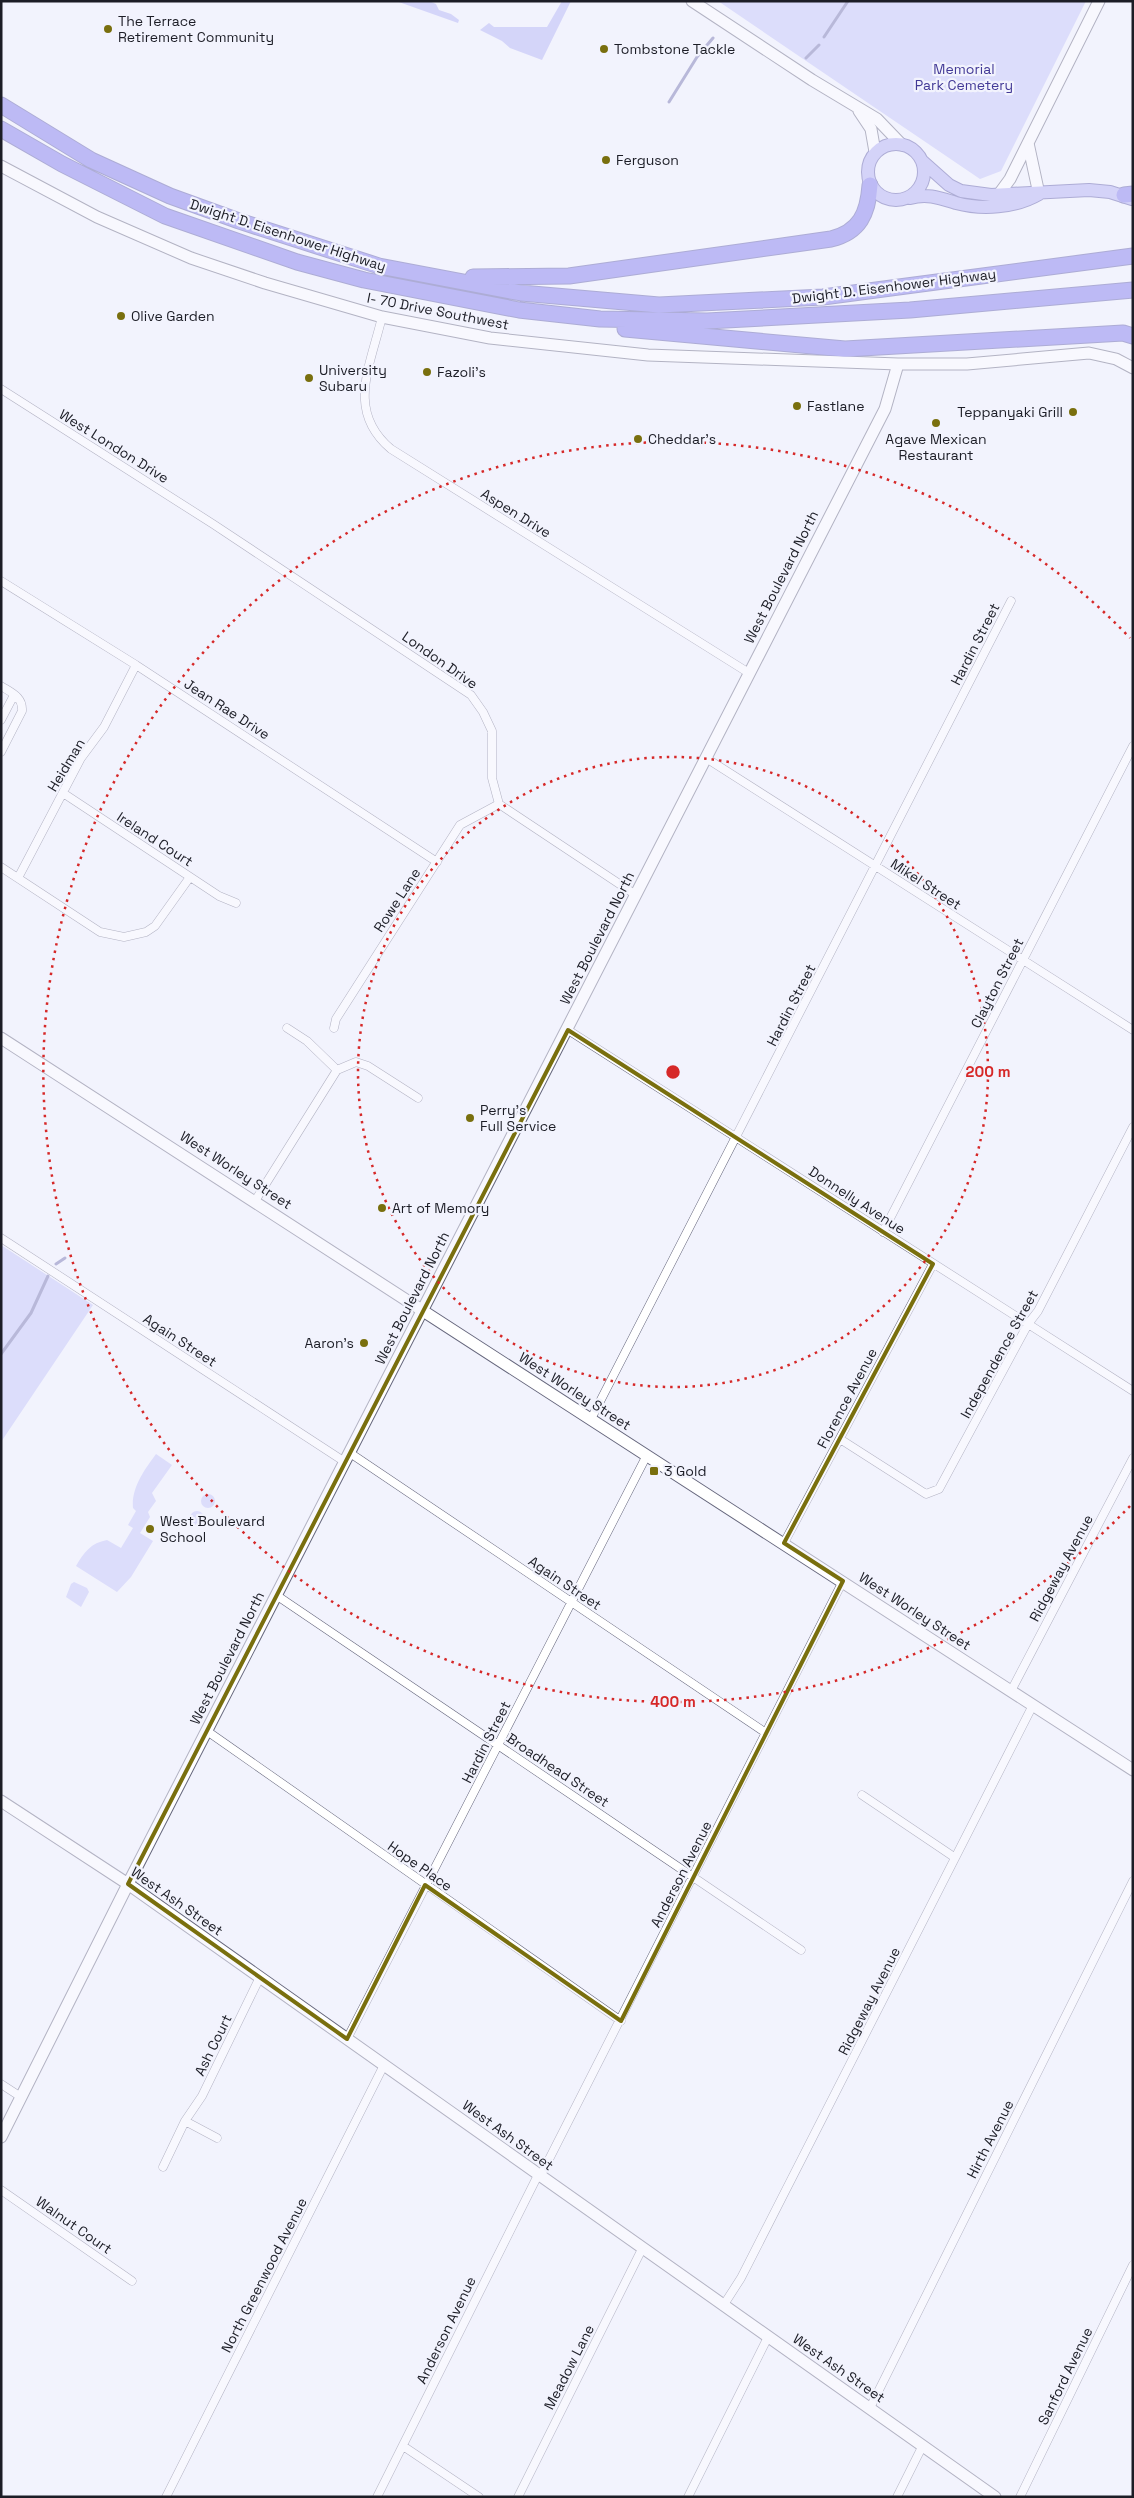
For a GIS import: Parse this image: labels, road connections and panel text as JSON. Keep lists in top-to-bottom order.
{
  "streets": {
    "highway": ["Dwight D. Eisenhower Highway"],
    "street": [
      "I- 70 Drive Southwest",
      "West London Drive",
      "Aspen Drive",
      "West Boulevard North",
      "Hardin Street",
      "London Drive",
      "Jean Rae Drive",
      "Heidman",
      "Ireland Court",
      "Mikel Street",
      "Rowe Lane",
      "Clayton Street",
      "West Worley Street",
      "Donnelly Avenue",
      "Again Street",
      "Independence Street",
      "Florence Avenue",
      "Ridgeway Avenue",
      "Broadhead Street",
      "Hope Place",
      "Anderson Avenue",
      "West Ash Street",
      "Ash Court",
      "Hirth Avenue",
      "Walnut Court",
      "North Greenwood Avenue",
      "Meadow Lane",
      "Sanford Avenue"
    ]
  },
  "crossings": [
    ["I- 70 Drive Southwest", "Aspen Drive"],
    ["I- 70 Drive Southwest", "West Boulevard North"],
    ["West London Drive", "London Drive"],
    ["Aspen Drive", "West Boulevard North"],
    ["West Boulevard North", "Mikel Street"],
    ["West Boulevard North", "West Worley Street"],
    ["West Boulevard North", "Donnelly Avenue"],
    ["West Boulevard North", "Again Street"],
    ["West Boulevard North", "Broadhead Street"],
    ["West Boulevard North", "Hope Place"],
    ["West Boulevard North", "West Ash Street"],
    ["Hardin Street", "Mikel Street"],
    ["Hardin Street", "West Worley Street"],
    ["Hardin Street", "Donnelly Avenue"],
    ["Hardin Street", "Again Street"],
    ["Hardin Street", "Broadhead Street"],
    ["Hardin Street", "Hope Place"],
    ["Hardin Street", "West Ash Street"],
    ["London Drive", "Rowe Lane"],
    ["Jean Rae Drive", "Heidman"],
    ["Jean Rae Drive", "Rowe Lane"],
    ["Heidman", "Ireland Court"],
    ["Mikel Street", "Clayton Street"],
    ["Clayton Street", "Donnelly Avenue"],
    ["West Worley Street", "Florence Avenue"],
    ["West Worley Street", "Ridgeway Avenue"],
    ["West Worley Street", "Anderson Avenue"],
    ["Donnelly Avenue", "Independence Street"],
    ["Donnelly Avenue", "Florence Avenue"],
    ["Again Street", "Anderson Avenue"],
    ["Independence Street", "Florence Avenue"],
    ["Ridgeway Avenue", "West Ash Street"],
    ["Broadhead Street", "Anderson Avenue"],
    ["Hope Place", "Anderson Avenue"],
    ["Anderson Avenue", "West Ash Street"],
    ["West Ash Street", "Ash Court"],
    ["West Ash Street", "Hirth Avenue"],
    ["West Ash Street", "North Greenwood Avenue"],
    ["West Ash Street", "Meadow Lane"]
  ],
  "parks": ["Memorial Park Cemetery"],
  "places": {
    "other": [
      "The Terrace Retirement Community",
      "Tombstone Tackle",
      "Ferguson",
      "Olive Garden",
      "Fazoli's",
      "University Subaru",
      "Fastlane",
      "Teppanyaki Grill",
      "Agave Mexican Restaurant",
      "Cheddar's",
      "Perry's Full Service",
      "Art of Memory",
      "Aaron's",
      "West Boulevard School"
    ],
    "transit": ["3 Gold"]
  },
  "rings": ["200 m", "400 m"]
}
